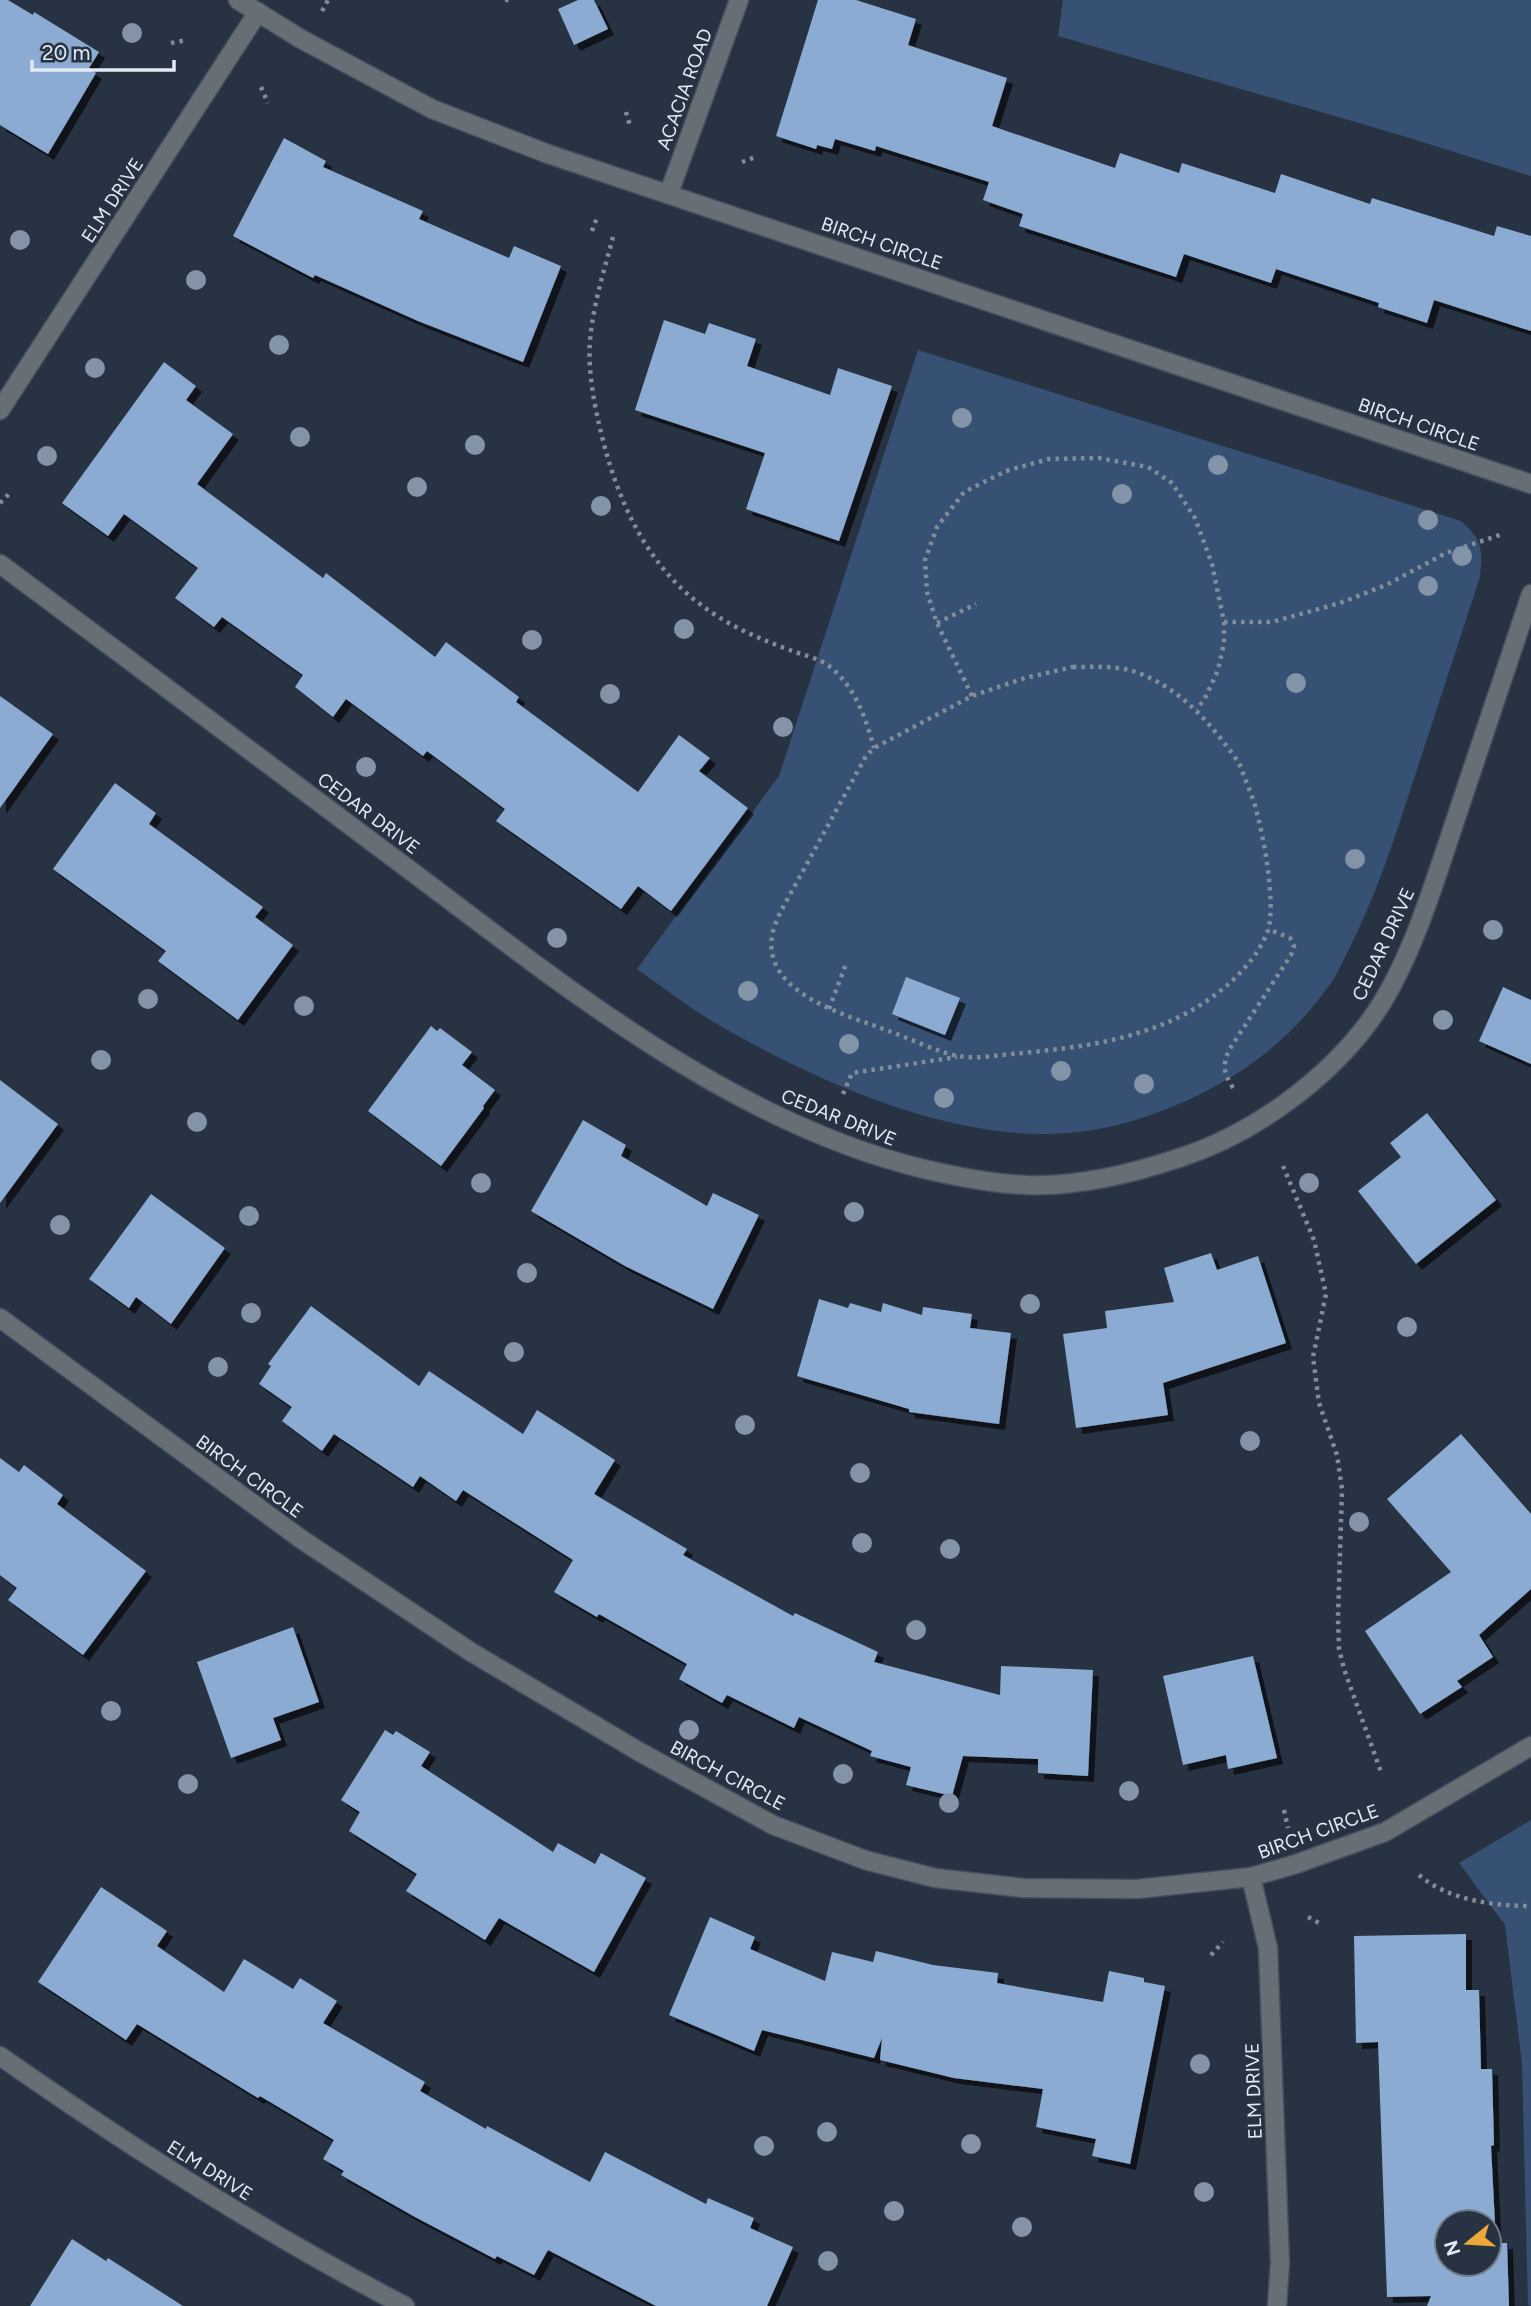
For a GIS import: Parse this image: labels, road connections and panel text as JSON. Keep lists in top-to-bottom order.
{
  "streets": {
    "street": [
      "ACACIA ROAD",
      "ELM DRIVE",
      "BIRCH CIRCLE",
      "CEDAR DRIVE"
    ]
  },
  "crossings": [
    ["ACACIA ROAD", "BIRCH CIRCLE"],
    ["ELM DRIVE", "BIRCH CIRCLE"]
  ],
  "scale_bar": "20 m",
  "north": "left"
}
